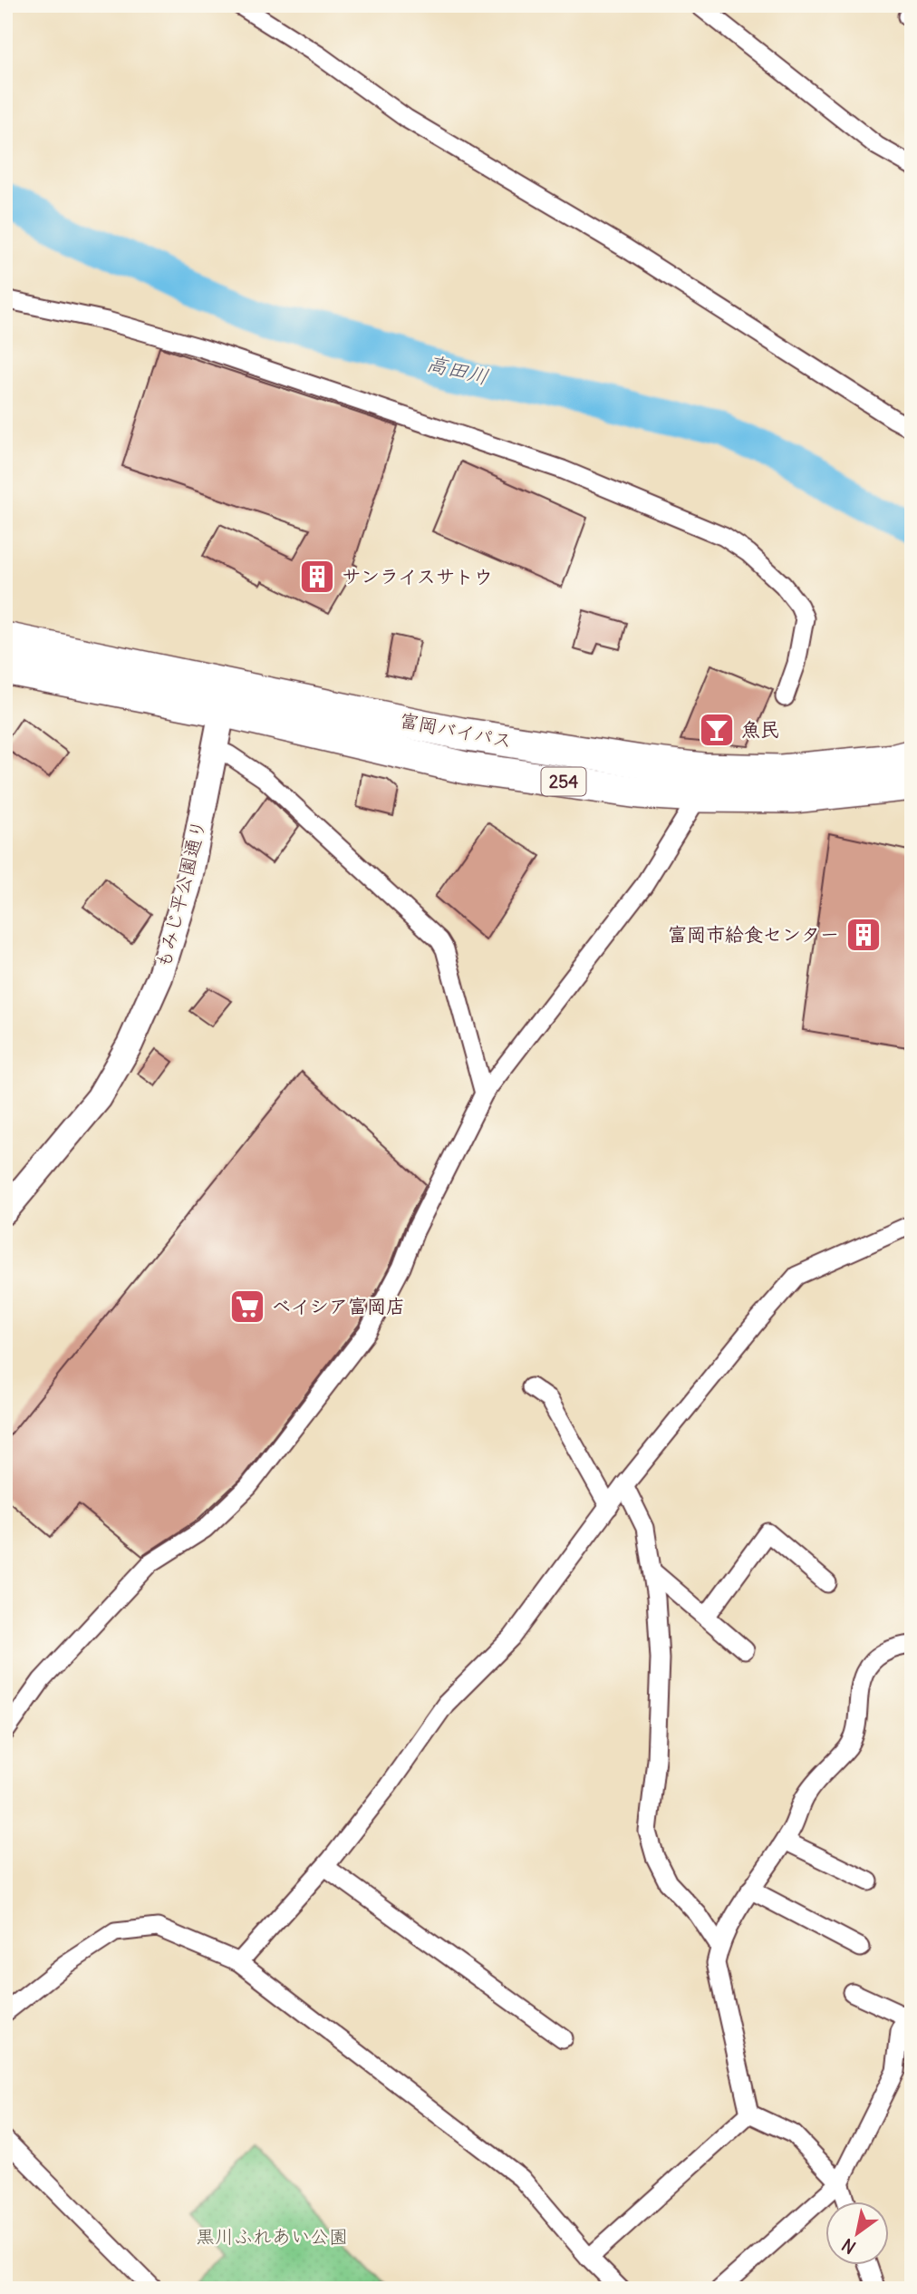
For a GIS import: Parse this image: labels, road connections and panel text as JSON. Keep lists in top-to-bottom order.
{
  "streets": {
    "highway": ["富岡バイパス", "254"],
    "street": ["もみじ平公園通り"]
  },
  "crossings": [
    ["富岡バイパス", "もみじ平公園通り"]
  ],
  "water": ["高田川"],
  "parks": ["黒川ふれあい公園"],
  "places": {
    "building": ["サンライスサトウ", "富岡市給食センター"],
    "bar": ["魚民"],
    "supermarket": ["ベイシア富岡店"]
  },
  "north": "bottom left"
}
